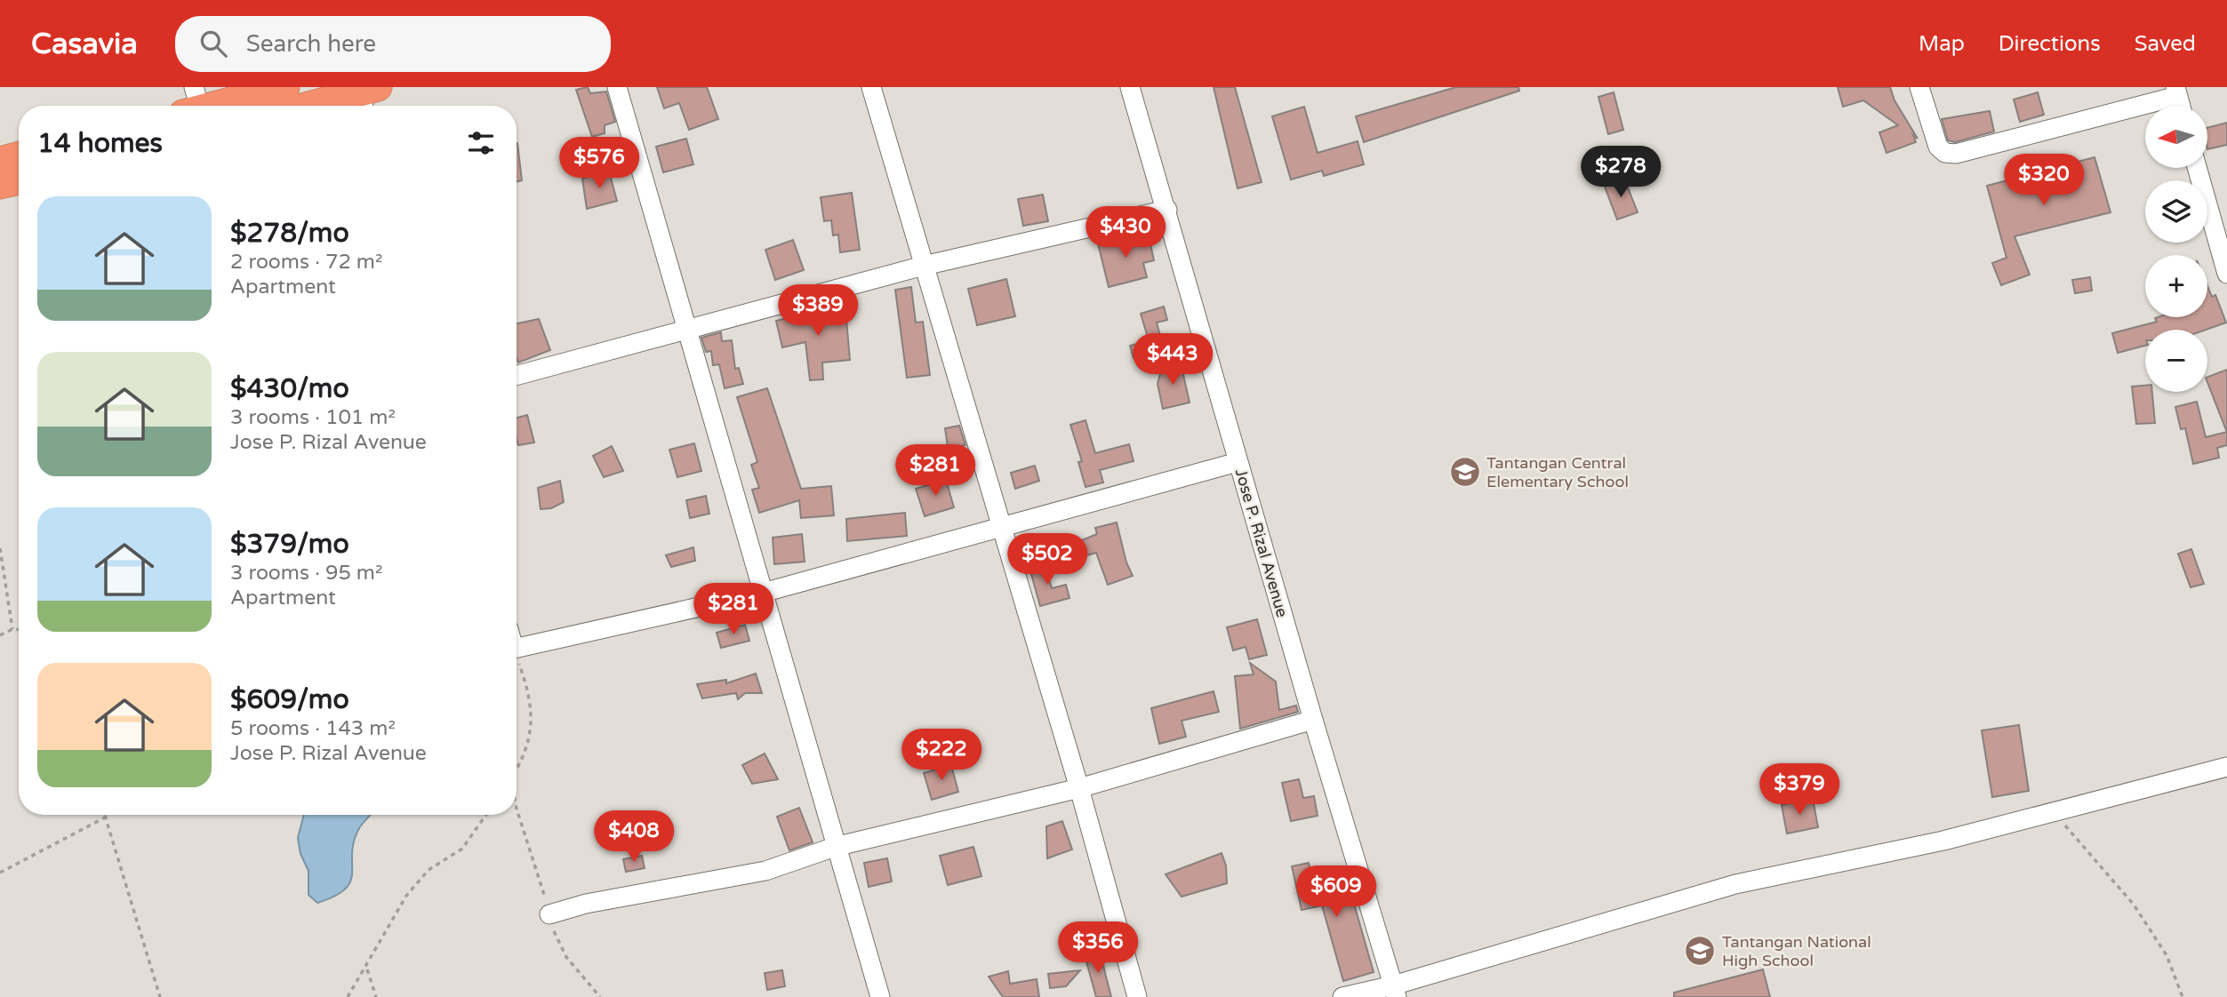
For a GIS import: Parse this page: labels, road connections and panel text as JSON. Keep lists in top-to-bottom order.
{
  "streets": {
    "street": ["Jose P. Rizal Avenue"]
  },
  "places": {
    "school or university": ["Tantangan Central Elementary School", "Tantangan National High School"]
  },
  "north": "left",
  "page": {
    "header": "Casavia",
    "search": "Search here",
    "nav": ["Map", "Directions", "Saved"],
    "map_buttons": ["+", "−"],
    "heading": "14 homes",
    "price": [
      "$576",
      "$278",
      "$320",
      "$430",
      "$389",
      "$443",
      "$281",
      "$502",
      "$281",
      "$222",
      "$379",
      "$408",
      "$609",
      "$356"
    ],
    "list": [
      {
        "name": "$278/mo",
        "note": "2 rooms · 72 m² · Apartment"
      },
      {
        "name": "$430/mo",
        "note": "3 rooms · 101 m² · Jose P. Rizal Avenue"
      },
      {
        "name": "$379/mo",
        "note": "3 rooms · 95 m² · Apartment"
      },
      {
        "name": "$609/mo",
        "note": "5 rooms · 143 m² · Jose P. Rizal Avenue"
      }
    ]
  }
}
